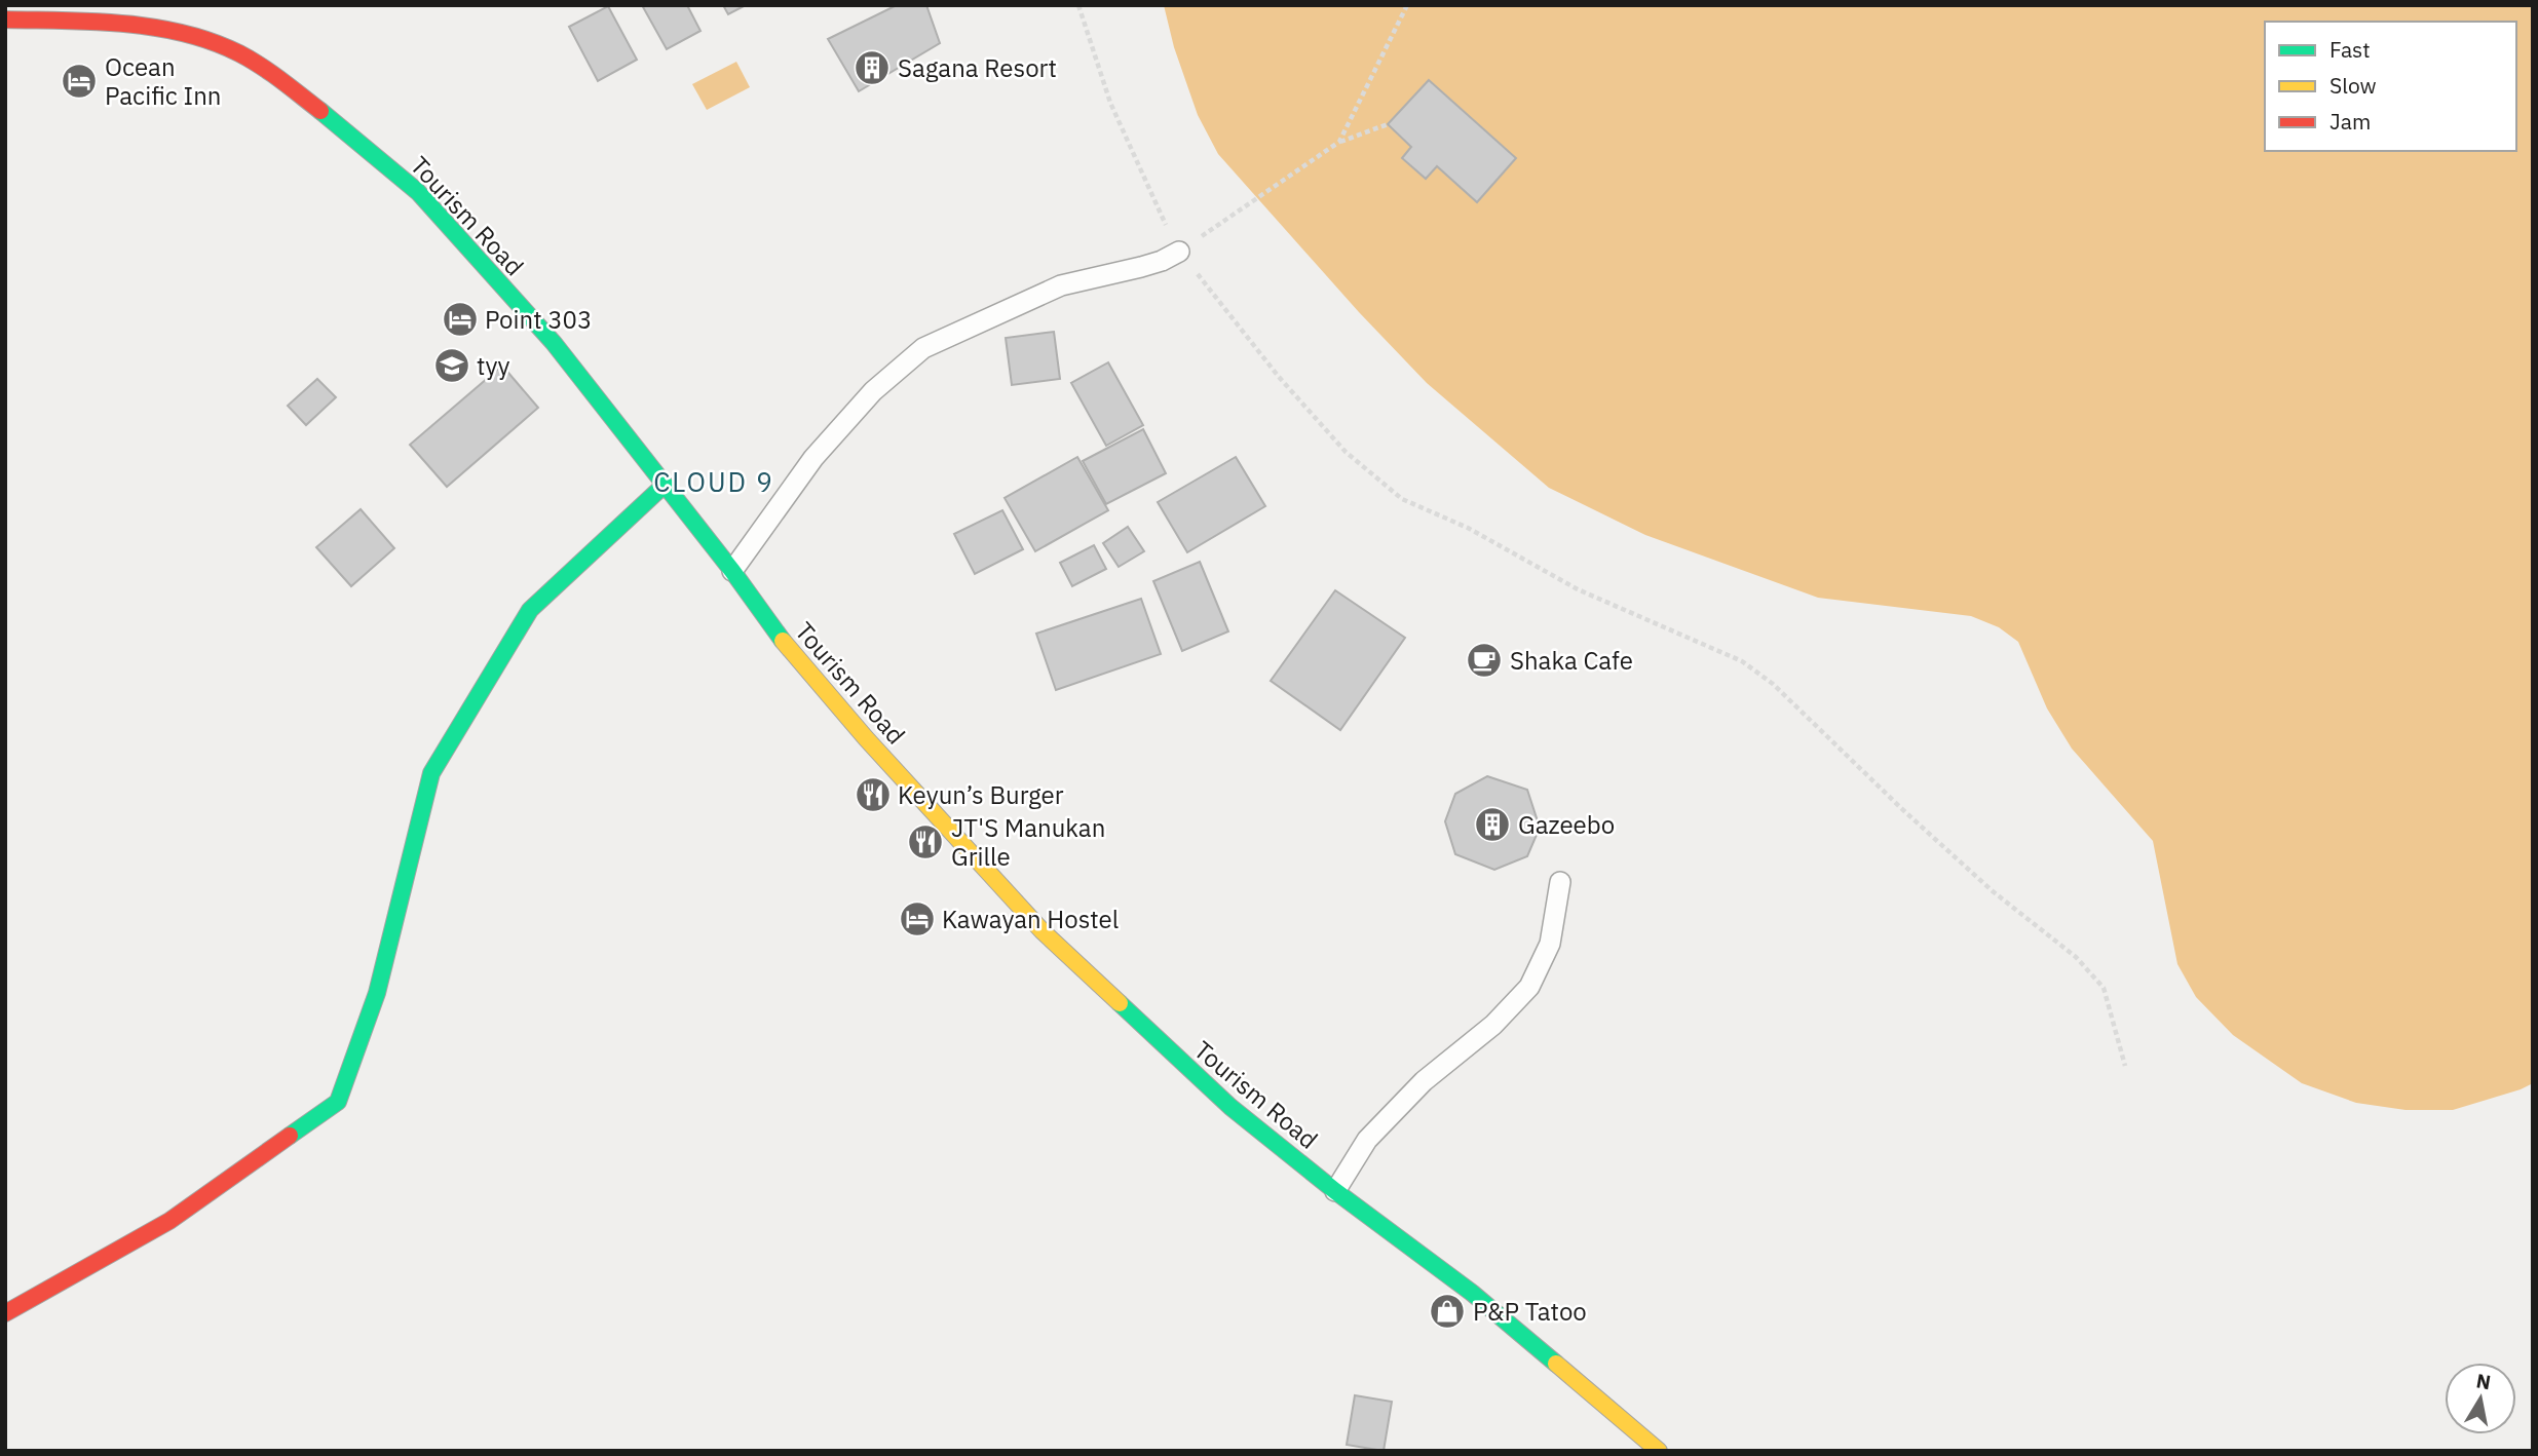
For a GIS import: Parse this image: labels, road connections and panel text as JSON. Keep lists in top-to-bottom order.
{
  "streets": {
    "street": ["Tourism Road"]
  },
  "districts": ["CLOUD 9"],
  "places": {
    "building": ["Sagana Resort", "Gazeebo"],
    "hotel": ["Ocean Pacific Inn", "Point 303", "Kawayan Hostel"],
    "school or university": ["tyy"],
    "cafe": ["Shaka Cafe"],
    "restaurant": ["Keyun’s Burger", "JT'S Manukan Grille"],
    "shop": ["P&P Tatoo"]
  },
  "legend": ["Fast", "Slow", "Jam"],
  "north": "top"
}
